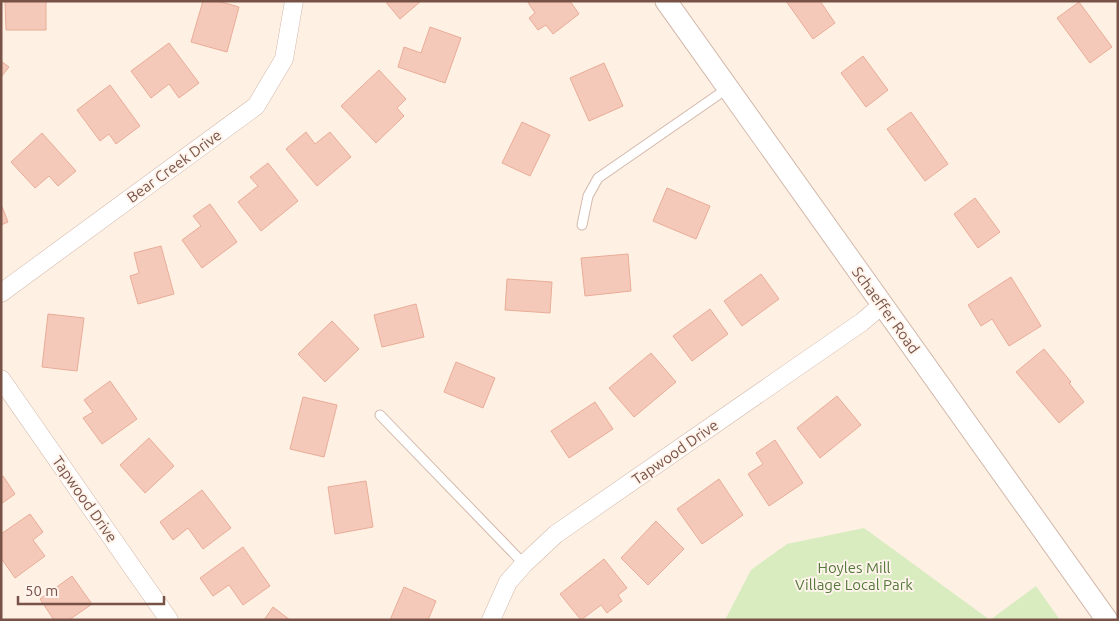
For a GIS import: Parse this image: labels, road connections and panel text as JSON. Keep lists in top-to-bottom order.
{
  "streets": {
    "street": ["Bear Creek Drive", "Schaeffer Road", "Tapwood Drive"]
  },
  "crossings": [
    ["Schaeffer Road", "Tapwood Drive"]
  ],
  "parks": ["Hoyles Mill Village Local Park"],
  "scale_bar": "50 m"
}
